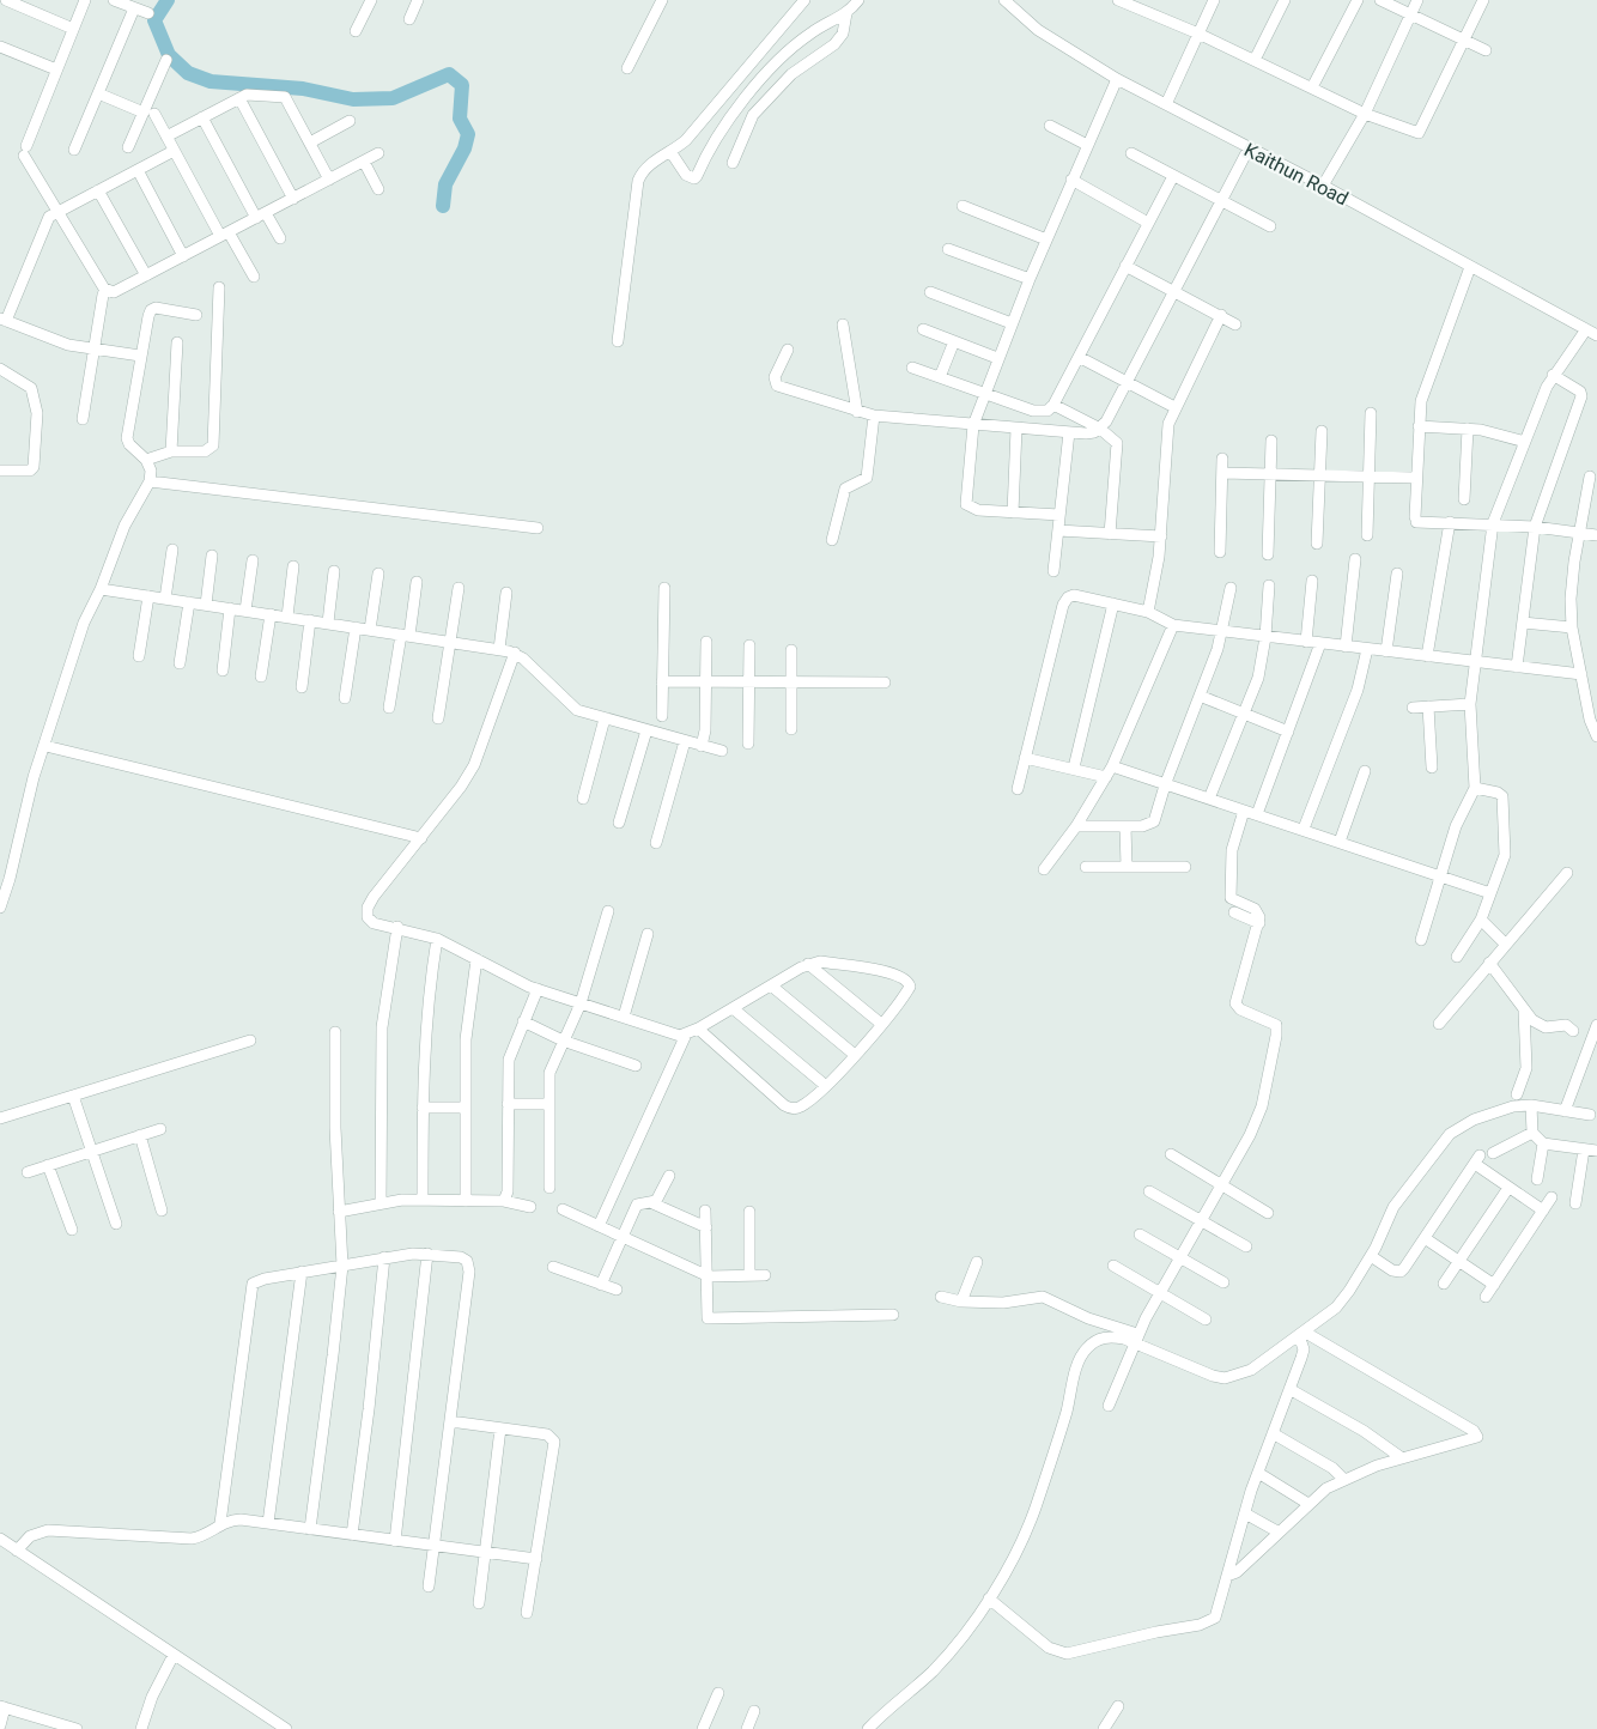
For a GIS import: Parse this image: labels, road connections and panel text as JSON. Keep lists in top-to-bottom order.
{
  "streets": {
    "street": ["Kaithun Road"]
  }
}
